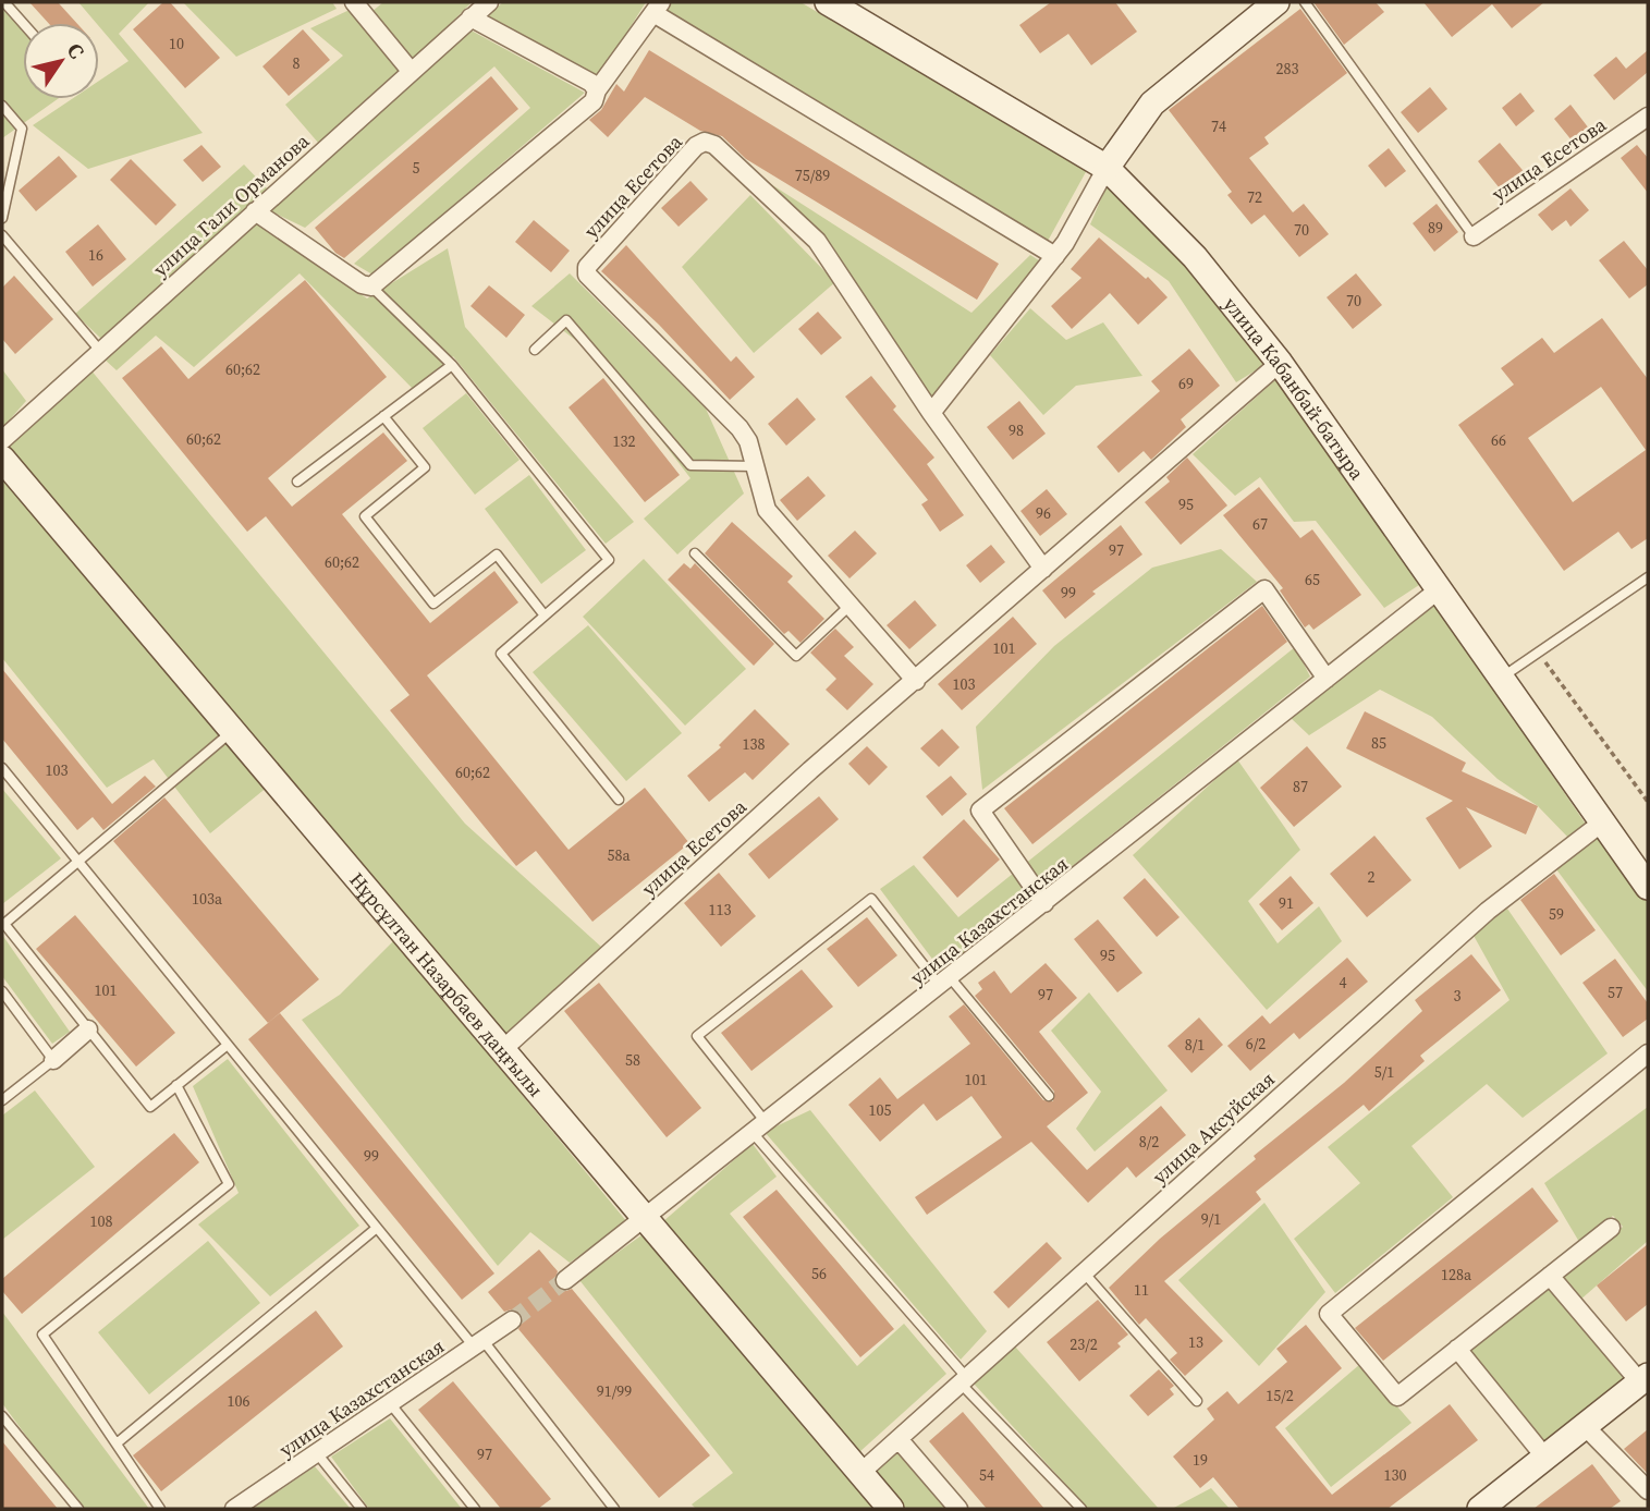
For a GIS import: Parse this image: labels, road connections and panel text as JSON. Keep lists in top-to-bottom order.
{
  "streets": {
    "main road": ["улица Кабанбай-батыра", "Нұрсұлтан Назарбаев даңғылы"],
    "street": [
      "улица Есетова",
      "улица Гали Орманова",
      "улица Казахстанская",
      "улица Аксуйская"
    ]
  },
  "crossings": [
    ["улица Есетова", "улица Кабанбай-батыра"],
    ["улица Есетова", "Нұрсұлтан Назарбаев даңғылы"],
    ["улица Кабанбай-батыра", "улица Казахстанская"],
    ["улица Кабанбай-батыра", "улица Аксуйская"],
    ["улица Казахстанская", "Нұрсұлтан Назарбаев даңғылы"],
    ["Нұрсұлтан Назарбаев даңғылы", "улица Аксуйская"]
  ],
  "house_numbers": [
    "10",
    "8",
    "283",
    "74",
    "5",
    "75/89",
    "72",
    "89",
    "70",
    "16",
    "70",
    "60;62",
    "69",
    "98",
    "60;62",
    "66",
    "132",
    "95",
    "96",
    "67",
    "97",
    "60;62",
    "65",
    "99",
    "101",
    "103",
    "85",
    "138",
    "103",
    "60;62",
    "87",
    "58а",
    "2",
    "103а",
    "91",
    "113",
    "59",
    "95",
    "4",
    "101",
    "57",
    "97",
    "3",
    "6/2",
    "8/1",
    "58",
    "5/1",
    "101",
    "105",
    "8/2",
    "99",
    "9/1",
    "108",
    "56",
    "128а",
    "11",
    "13",
    "23/2",
    "91/99",
    "15/2",
    "106",
    "97",
    "19",
    "54",
    "130"
  ],
  "north": "top right"
}
